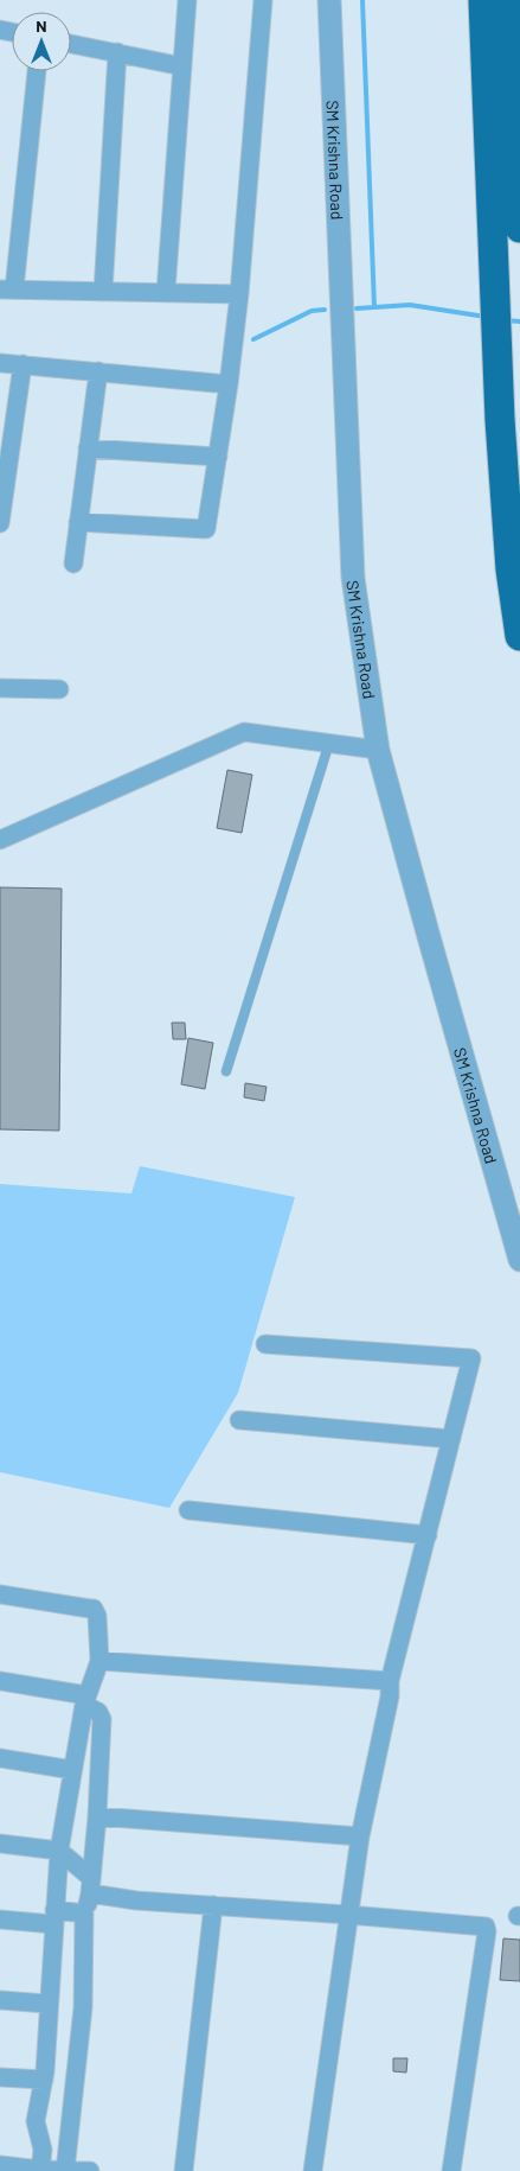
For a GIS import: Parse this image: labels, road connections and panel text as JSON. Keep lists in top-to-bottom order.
{
  "streets": {
    "street": ["SM Krishna Road"]
  },
  "north": "top"
}
